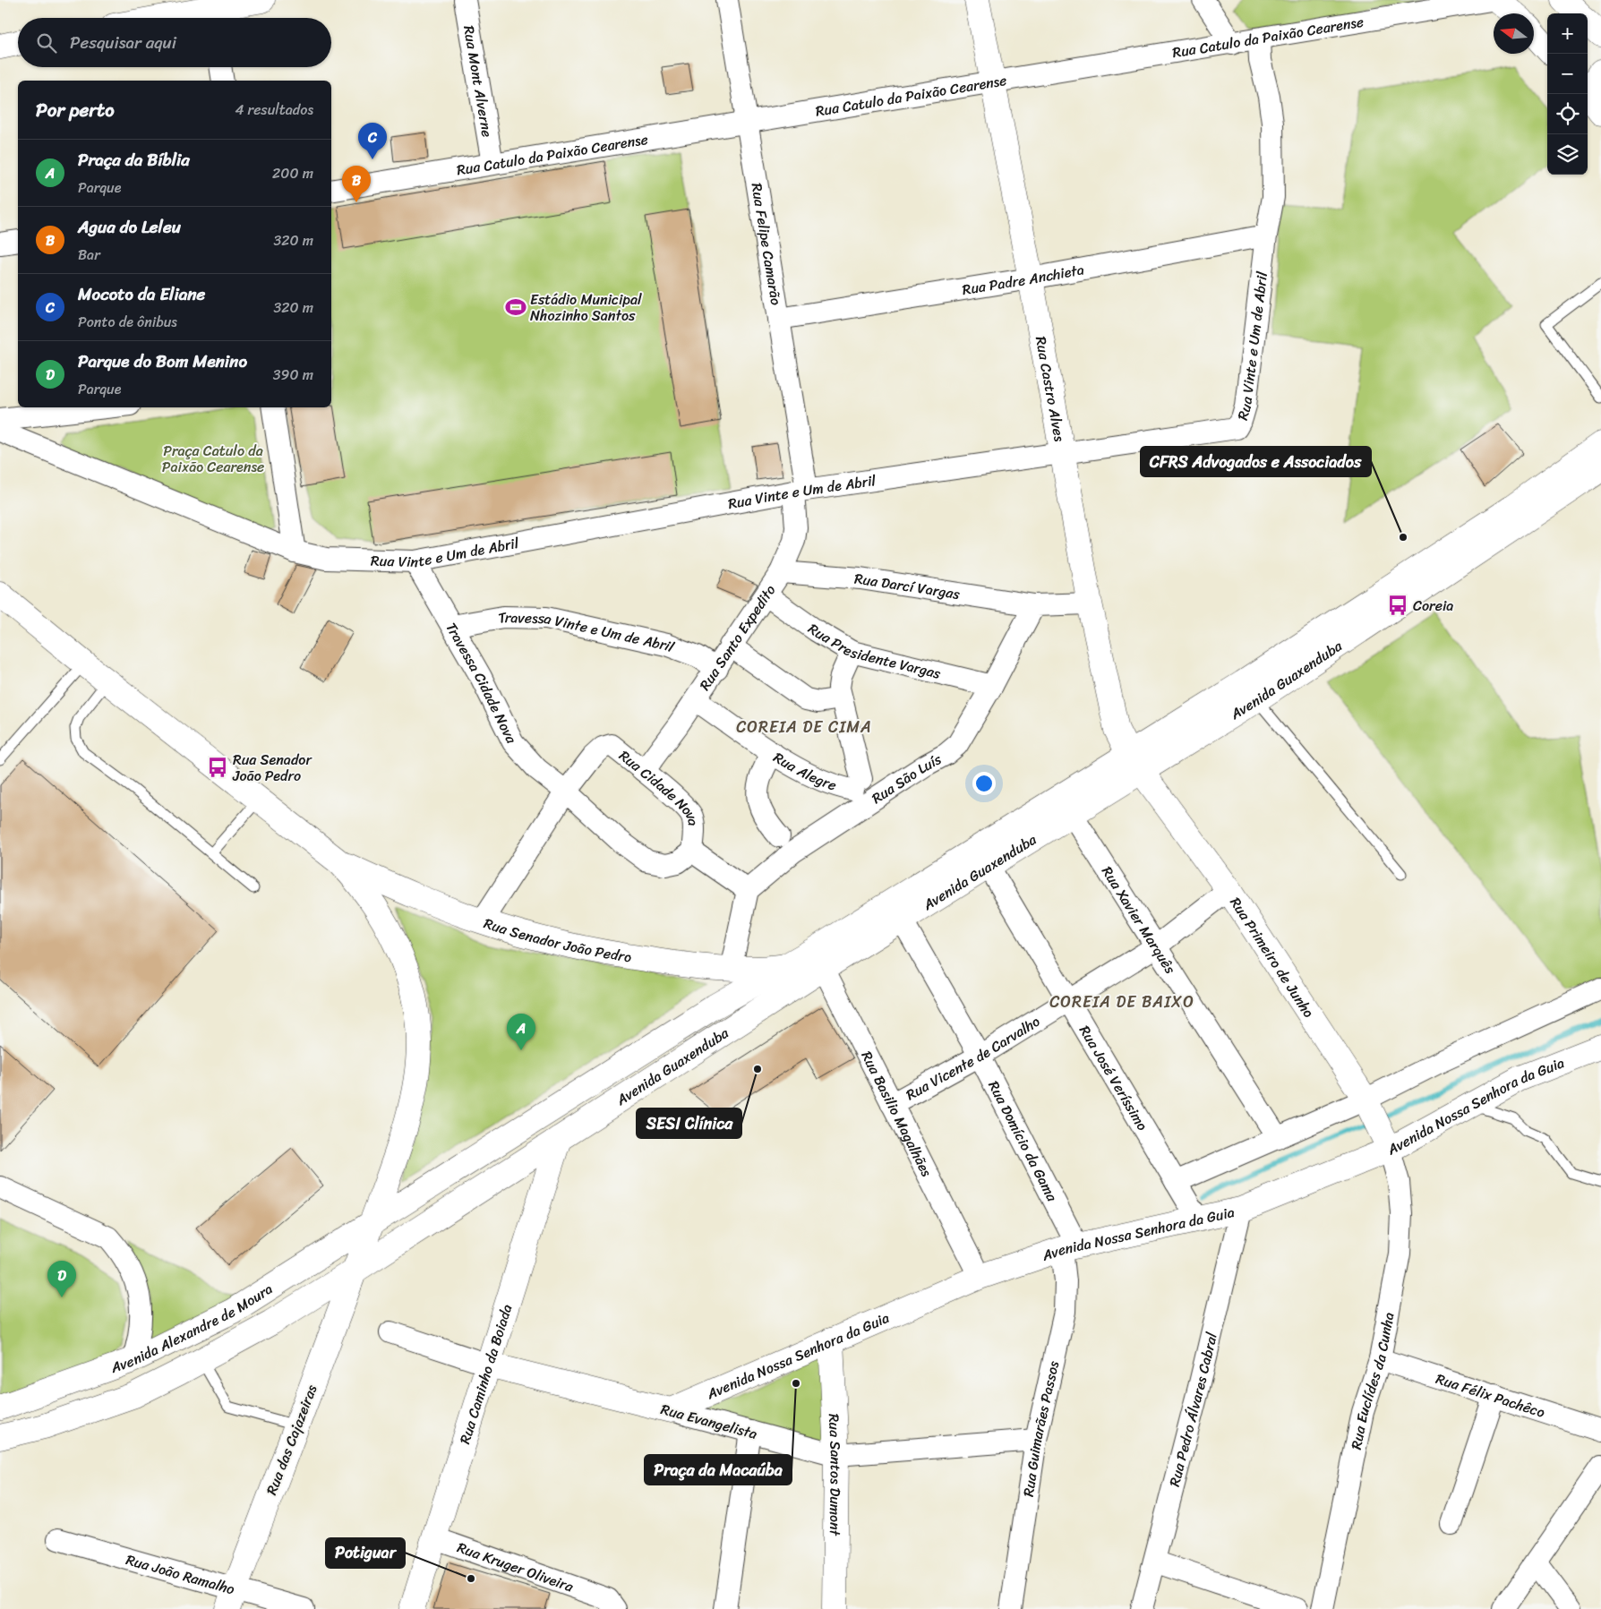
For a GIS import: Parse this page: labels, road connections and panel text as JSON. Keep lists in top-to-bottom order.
{
  "streets": {
    "main road": [
      "Rua Castro Alves",
      "Avenida Guaxenduba",
      "Rua Senador João Pedro",
      "Rua Primeiro de Junho",
      "Avenida Nossa Senhora da Guia",
      "Avenida Alexandre de Moura",
      "Rua Caminho da Boiada",
      "Rua Evangelista",
      "Rua das Cajazeiras",
      "Rua Santos Dumont"
    ],
    "street": [
      "Rua Catulo da Paixão Cearense",
      "Rua Mont Alverne",
      "Rua Felipe Camarão",
      "Rua Padre Anchieta",
      "Rua Vinte e Um de Abril",
      "Rua Darcí Vargas",
      "Travessa Vinte e Um de Abril",
      "Rua Santo Expedito",
      "Rua Presidente Vargas",
      "Travessa Cidade Nova",
      "Rua Alegre",
      "Rua São Luís",
      "Rua Cidade Nova",
      "Rua Xavier Marquês",
      "Rua Vicente de Carvalho",
      "Rua José Veríssimo",
      "Rua Basilio Magalhães",
      "Rua Domício da Gama",
      "Rua Euclídes da Cunha",
      "Rua Félix Pachêco",
      "Rua Pedro Álvares Cabral",
      "Rua Guimarães Passos",
      "Rua Kruger Oliveira",
      "Rua João Ramalho"
    ]
  },
  "crossings": [
    ["Rua Catulo da Paixão Cearense", "Rua Mont Alverne"],
    ["Rua Catulo da Paixão Cearense", "Rua Felipe Camarão"],
    ["Rua Catulo da Paixão Cearense", "Rua Vinte e Um de Abril"],
    ["Rua Catulo da Paixão Cearense", "Rua Castro Alves"],
    ["Rua Felipe Camarão", "Rua Padre Anchieta"],
    ["Rua Felipe Camarão", "Rua Vinte e Um de Abril"],
    ["Rua Felipe Camarão", "Rua Santo Expedito"],
    ["Rua Padre Anchieta", "Rua Vinte e Um de Abril"],
    ["Rua Padre Anchieta", "Rua Castro Alves"],
    ["Rua Vinte e Um de Abril", "Rua Castro Alves"],
    ["Rua Vinte e Um de Abril", "Rua Santo Expedito"],
    ["Rua Vinte e Um de Abril", "Travessa Cidade Nova"],
    ["Rua Castro Alves", "Avenida Guaxenduba"],
    ["Rua Castro Alves", "Rua Primeiro de Junho"],
    ["Rua Darcí Vargas", "Rua Santo Expedito"],
    ["Rua Darcí Vargas", "Rua São Luís"],
    ["Travessa Vinte e Um de Abril", "Rua Santo Expedito"],
    ["Travessa Vinte e Um de Abril", "Travessa Cidade Nova"],
    ["Rua Santo Expedito", "Rua Presidente Vargas"],
    ["Rua Santo Expedito", "Rua Alegre"],
    ["Rua Santo Expedito", "Rua Cidade Nova"],
    ["Rua Presidente Vargas", "Rua São Luís"],
    ["Avenida Guaxenduba", "Rua Xavier Marquês"],
    ["Avenida Guaxenduba", "Rua Senador João Pedro"],
    ["Avenida Guaxenduba", "Rua Primeiro de Junho"],
    ["Avenida Guaxenduba", "Rua José Veríssimo"],
    ["Avenida Guaxenduba", "Rua Basilio Magalhães"],
    ["Avenida Guaxenduba", "Rua Domício da Gama"],
    ["Avenida Guaxenduba", "Avenida Alexandre de Moura"],
    ["Avenida Guaxenduba", "Rua Caminho da Boiada"],
    ["Avenida Guaxenduba", "Rua das Cajazeiras"],
    ["Travessa Cidade Nova", "Rua Cidade Nova"],
    ["Rua São Luís", "Rua Cidade Nova"],
    ["Rua Cidade Nova", "Rua Senador João Pedro"],
    ["Rua Xavier Marquês", "Rua Vicente de Carvalho"],
    ["Rua Senador João Pedro", "Avenida Alexandre de Moura"],
    ["Rua Senador João Pedro", "Rua das Cajazeiras"],
    ["Rua Primeiro de Junho", "Rua Vicente de Carvalho"],
    ["Rua Primeiro de Junho", "Avenida Nossa Senhora da Guia"],
    ["Rua Primeiro de Junho", "Rua Euclídes da Cunha"],
    ["Rua Vicente de Carvalho", "Rua José Veríssimo"],
    ["Rua Vicente de Carvalho", "Rua Basilio Magalhães"],
    ["Rua Vicente de Carvalho", "Rua Domício da Gama"],
    ["Rua José Veríssimo", "Avenida Nossa Senhora da Guia"],
    ["Avenida Nossa Senhora da Guia", "Rua Basilio Magalhães"],
    ["Avenida Nossa Senhora da Guia", "Rua Domício da Gama"],
    ["Avenida Nossa Senhora da Guia", "Rua Euclídes da Cunha"],
    ["Avenida Nossa Senhora da Guia", "Rua Pedro Álvares Cabral"],
    ["Avenida Nossa Senhora da Guia", "Rua Evangelista"],
    ["Avenida Nossa Senhora da Guia", "Rua Guimarães Passos"],
    ["Avenida Nossa Senhora da Guia", "Rua Santos Dumont"],
    ["Rua Domício da Gama", "Rua Guimarães Passos"],
    ["Rua Caminho da Boiada", "Rua Evangelista"],
    ["Rua Caminho da Boiada", "Rua Kruger Oliveira"],
    ["Rua Euclídes da Cunha", "Rua Félix Pachêco"],
    ["Rua Evangelista", "Rua Guimarães Passos"],
    ["Rua Evangelista", "Rua Santos Dumont"],
    ["Rua das Cajazeiras", "Rua João Ramalho"]
  ],
  "districts": ["COREIA DE CIMA", "COREIA DE BAIXO"],
  "parks": ["Praça Catulo da Paixão Cearense"],
  "places": {
    "sports": ["Estádio Municipal Nhozinho Santos"],
    "other": [
      "CFRS Advogados e Associados",
      "SESI Clínica",
      "Praça da Macaúba",
      "Potiguar"
    ],
    "bus stop": ["Coreia", "Rua Senador João Pedro"]
  },
  "north": "left",
  "page": {
    "map_buttons": ["+", "−"],
    "search": "Pesquisar aqui",
    "heading": ["Por perto", "4 resultados"],
    "pins": [
      "C",
      "B",
      "A",
      "D"
    ],
    "list": [
      {
        "mark": "A",
        "name": "Praça da Bíblia",
        "note": "Parque",
        "value": "200 m"
      },
      {
        "mark": "B",
        "name": "Agua do Leleu",
        "note": "Bar",
        "value": "320 m"
      },
      {
        "mark": "C",
        "name": "Mocoto da Eliane",
        "note": "Ponto de ônibus",
        "value": "320 m"
      },
      {
        "mark": "D",
        "name": "Parque do Bom Menino",
        "note": "Parque",
        "value": "390 m"
      }
    ]
  }
}
